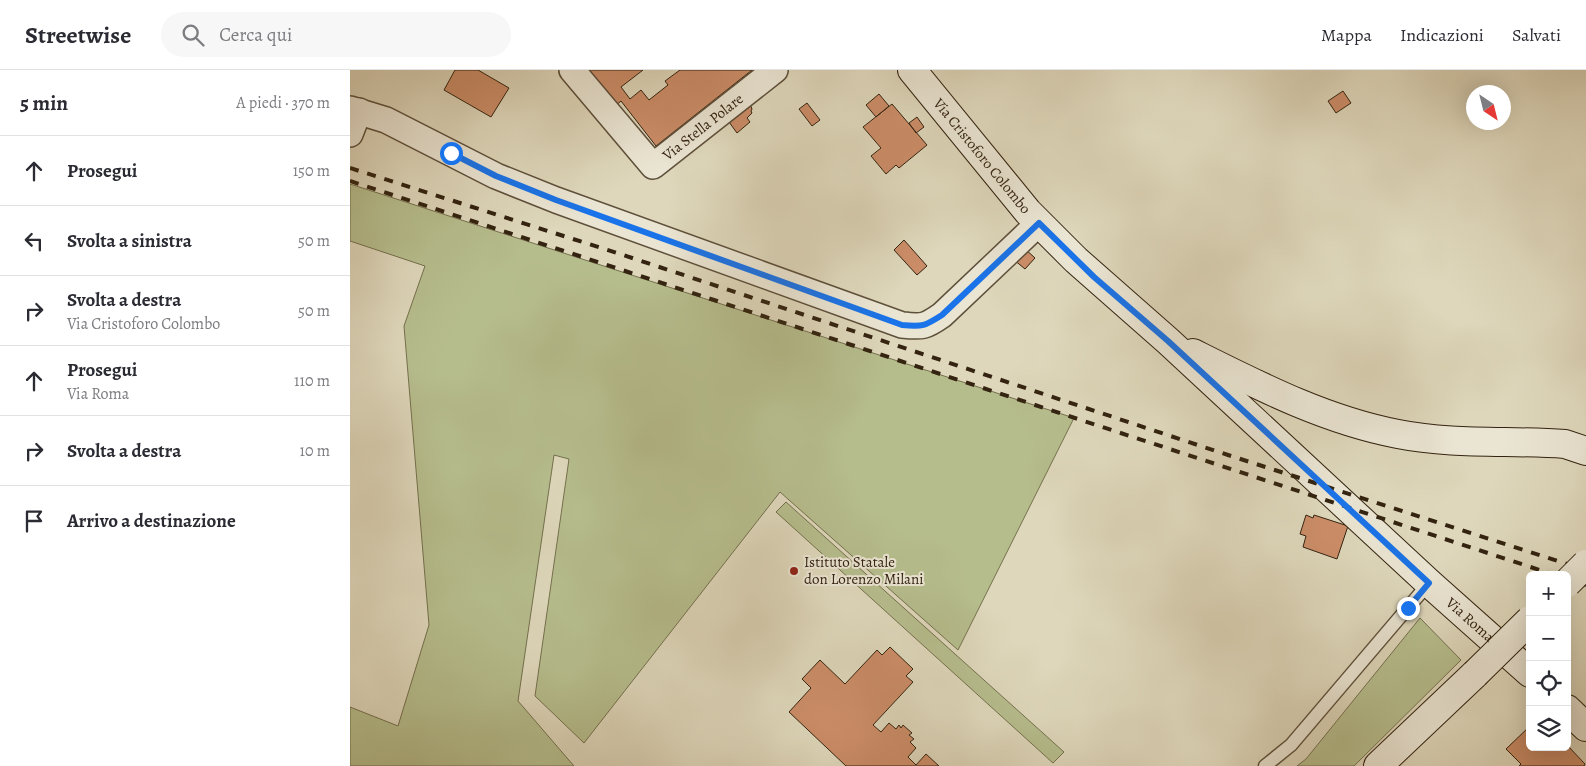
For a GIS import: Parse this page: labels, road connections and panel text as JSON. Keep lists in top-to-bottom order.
{
  "streets": {
    "main road": ["Via Cristoforo Colombo", "Via Roma"],
    "street": ["Via Stella Polare"]
  },
  "crossings": [
    ["Via Cristoforo Colombo", "Via Roma"]
  ],
  "places": ["Istituto Statale don Lorenzo Milani"],
  "north": "bottom right",
  "page": {
    "header": "Streetwise",
    "search": "Cerca qui",
    "nav": ["Mappa", "Indicazioni", "Salvati"],
    "heading": ["5 min", "A piedi · 370 m"],
    "list": [
      ["Prosegui", "150 m"],
      ["Svolta a sinistra", "50 m"],
      ["Svolta a destra", "Via Cristoforo Colombo", "50 m"],
      ["Prosegui", "Via Roma", "110 m"],
      ["Svolta a destra", "10 m"],
      "Arrivo a destinazione"
    ],
    "map_buttons": ["+", "−"]
  }
}
